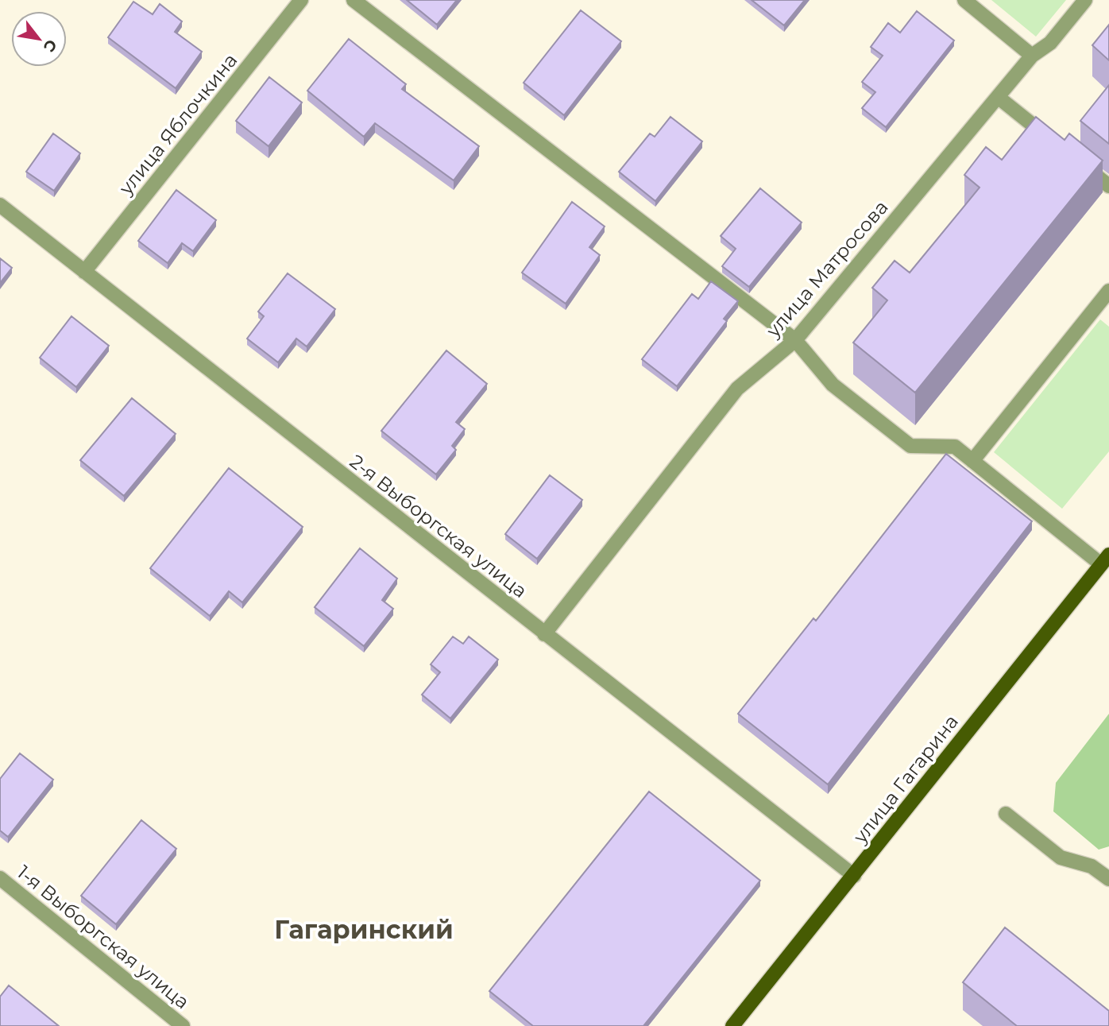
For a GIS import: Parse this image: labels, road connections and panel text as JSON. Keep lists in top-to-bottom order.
{
  "streets": {
    "main road": ["улица Гагарина"],
    "street": [
      "улица Яблочкина",
      "улица Матросова",
      "2-я Выборгская улица",
      "1-я Выборгская улица"
    ]
  },
  "crossings": [
    ["улица Яблочкина", "2-я Выборгская улица"],
    ["улица Матросова", "2-я Выборгская улица"],
    ["2-я Выборгская улица", "улица Гагарина"]
  ],
  "districts": ["Гагаринский"],
  "north": "bottom right"
}
